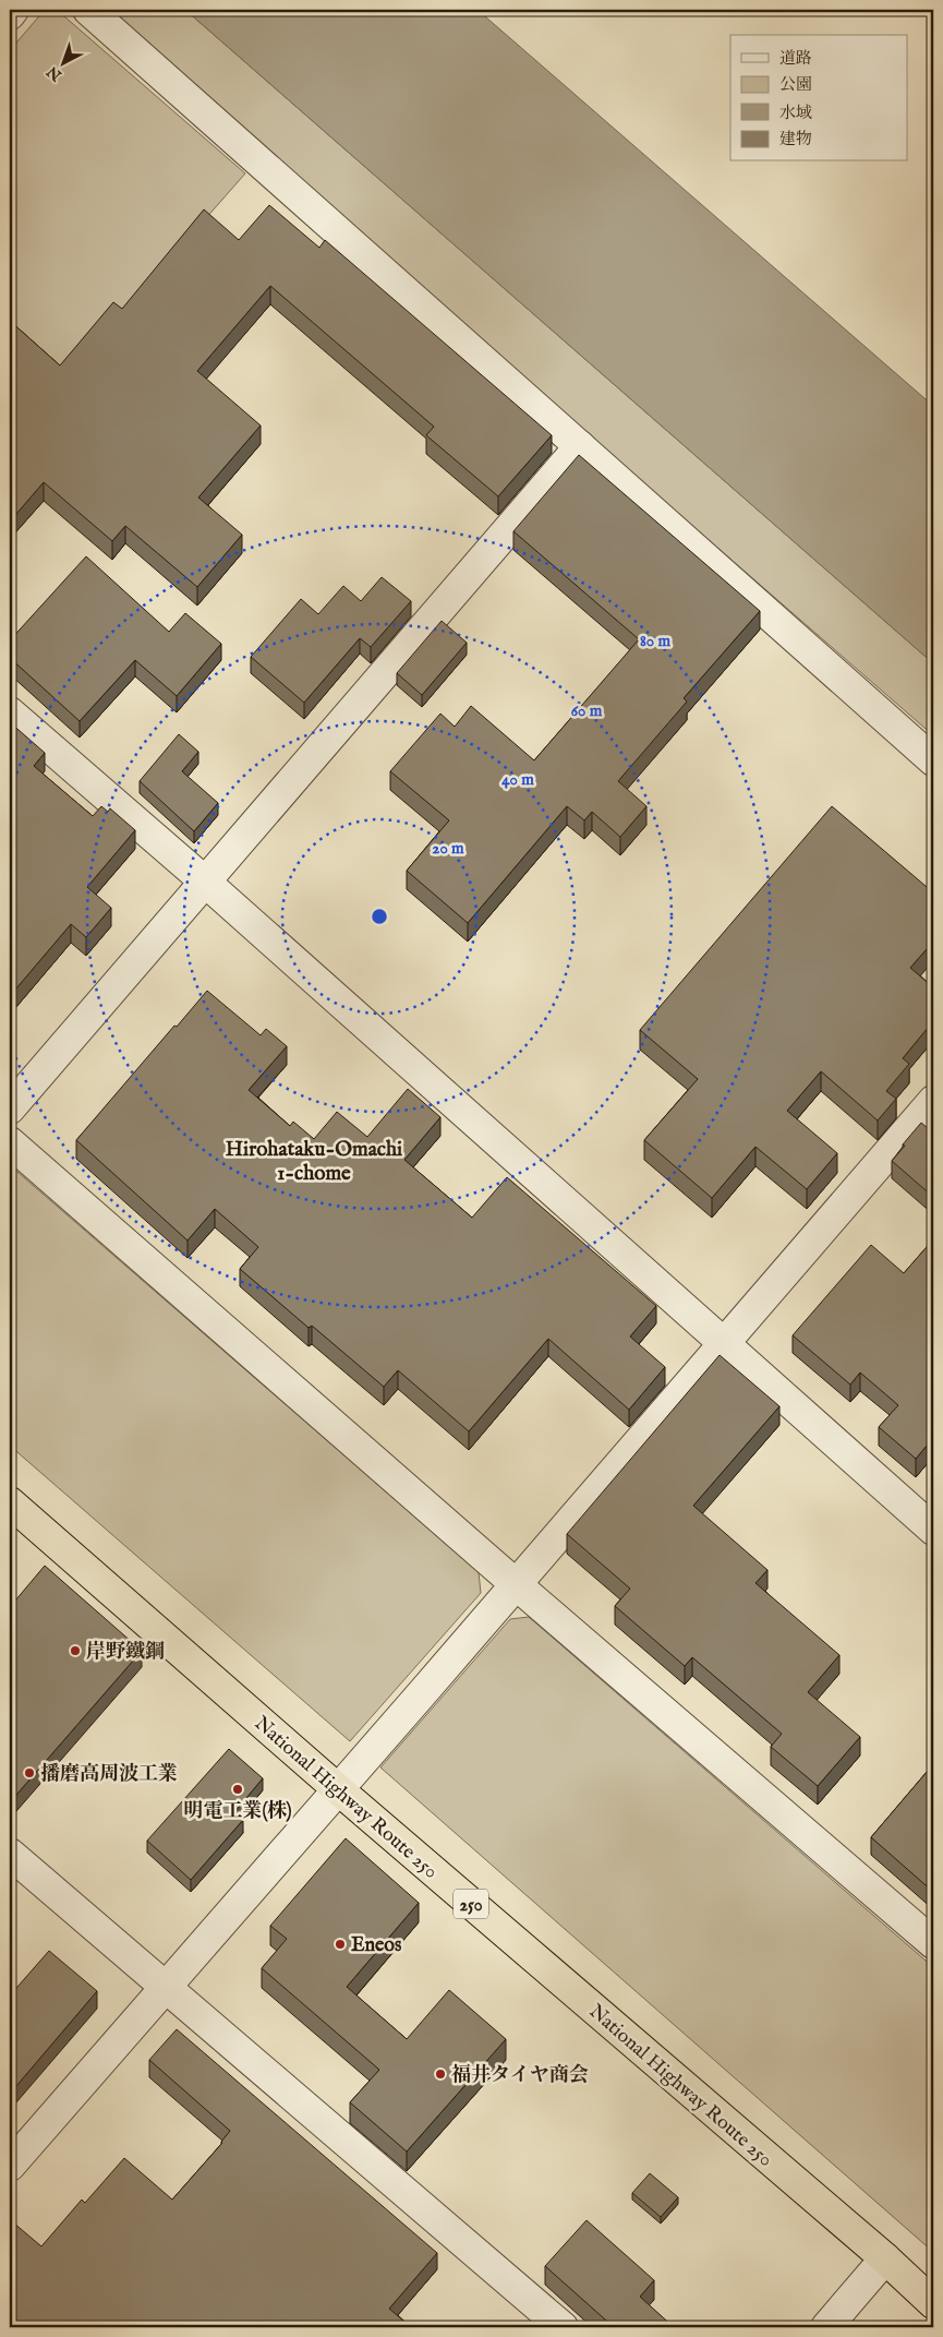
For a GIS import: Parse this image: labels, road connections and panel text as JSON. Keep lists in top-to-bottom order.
{
  "streets": {
    "highway": ["National Highway Route 250", "250"]
  },
  "districts": ["Hirohataku-Omachi 1-chome"],
  "places": [
    "岸野鐵鋼",
    "播磨高周波工業",
    "明電工業(株)",
    "Eneos",
    "福井タイヤ商会"
  ],
  "legend": [
    "道路",
    "公園",
    "水域",
    "建物"
  ],
  "north": "bottom left",
  "rings": [
    "80 m",
    "60 m",
    "40 m",
    "20 m"
  ]
}
